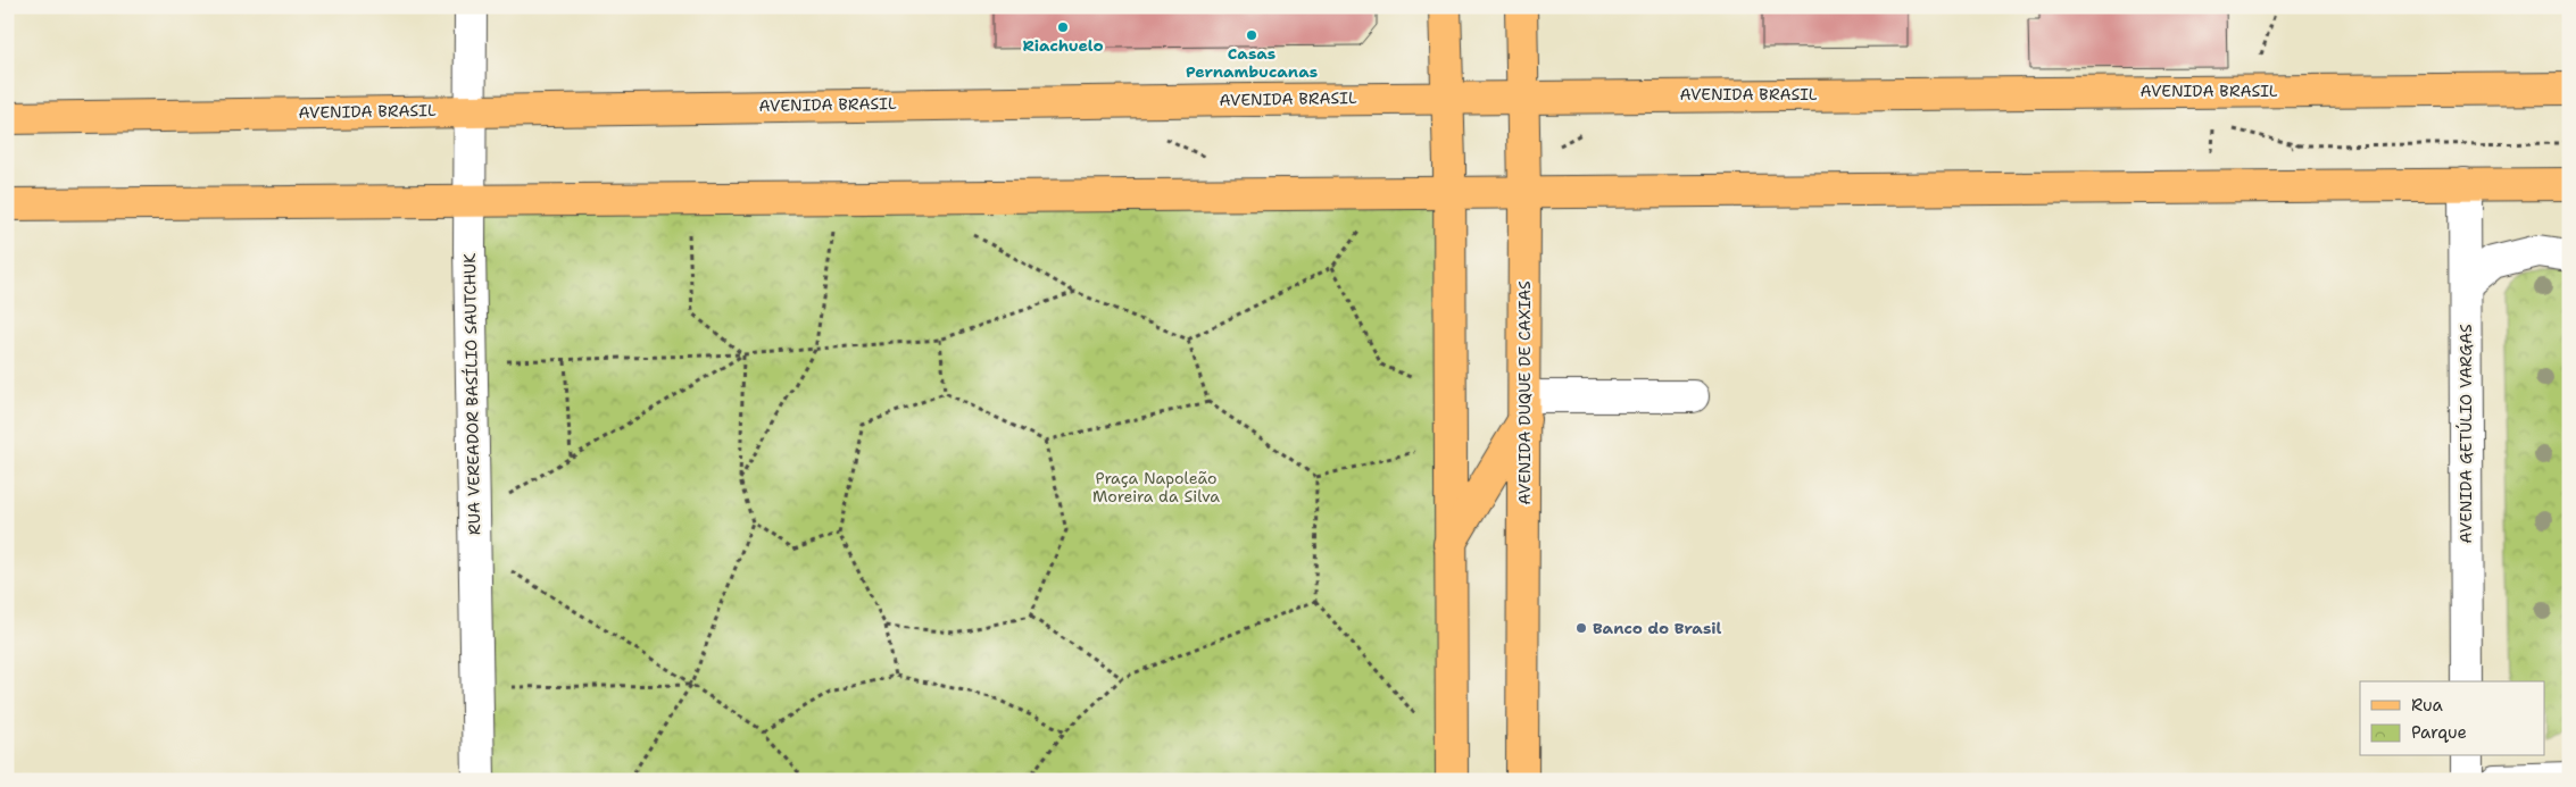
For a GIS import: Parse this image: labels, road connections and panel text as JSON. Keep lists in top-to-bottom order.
{
  "streets": {
    "main road": ["AVENIDA BRASIL", "AVENIDA DUQUE DE CAXIAS"],
    "street": ["RUA VEREADOR BASÍLIO SAUTCHUK", "AVENIDA GETÚLIO VARGAS"]
  },
  "crossings": [
    ["AVENIDA BRASIL", "AVENIDA DUQUE DE CAXIAS"],
    ["AVENIDA BRASIL", "RUA VEREADOR BASÍLIO SAUTCHUK"]
  ],
  "parks": ["Praça Napoleão Moreira da Silva"],
  "places": ["Riachuelo", "Casas Pernambucanas", "Banco do Brasil"],
  "legend": ["Rua", "Parque"]
}
